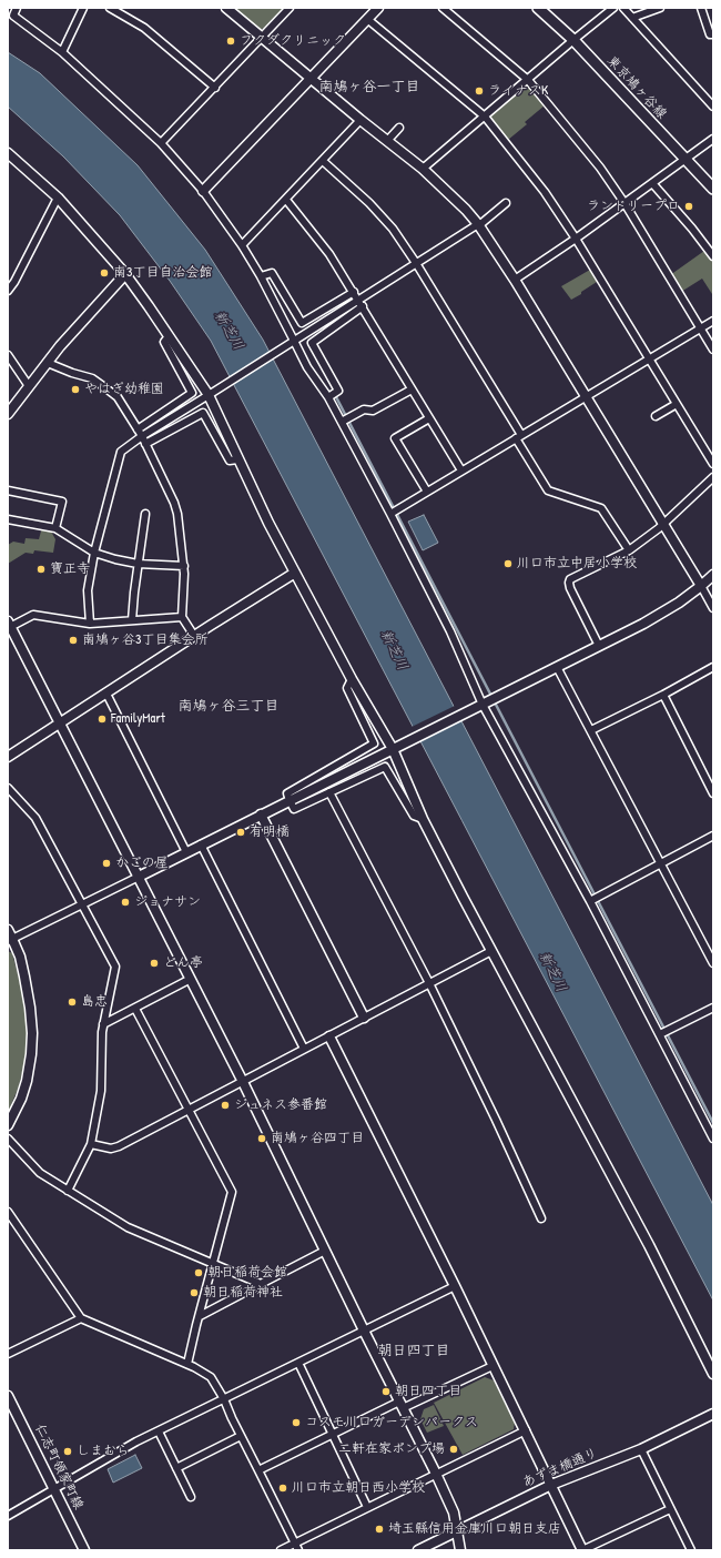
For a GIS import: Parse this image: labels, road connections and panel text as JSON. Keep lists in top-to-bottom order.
{
  "streets": {
    "main road": ["東京鳩ヶ谷線"],
    "street": ["仁志町領家町線", "あずま橋通り"]
  },
  "districts": ["南鳩ヶ谷一丁目", "南鳩ヶ谷三丁目", "朝日四丁目"],
  "water": ["新芝川"],
  "places": [
    "フクダクリニック",
    "ライナスK",
    "ランドリープロ",
    "南3丁目自治会館",
    "やはぎ幼稚園",
    "川口市立中居小学校",
    "寶正寺",
    "南鳩ヶ谷3丁目集会所",
    "FamilyMart",
    "有明橋",
    "かごの屋",
    "ジョナサン",
    "どん亭",
    "島忠",
    "ジュネス参番館",
    "南鳩ヶ谷四丁目",
    "朝日稲荷会館",
    "朝日稲荷神社",
    "朝日四丁目",
    "コスモ川口ガーデンパークス",
    "二軒在家ポンプ場",
    "しまむら",
    "川口市立朝日西小学校",
    "埼玉縣信用金庫川口朝日支店"
  ]
}
